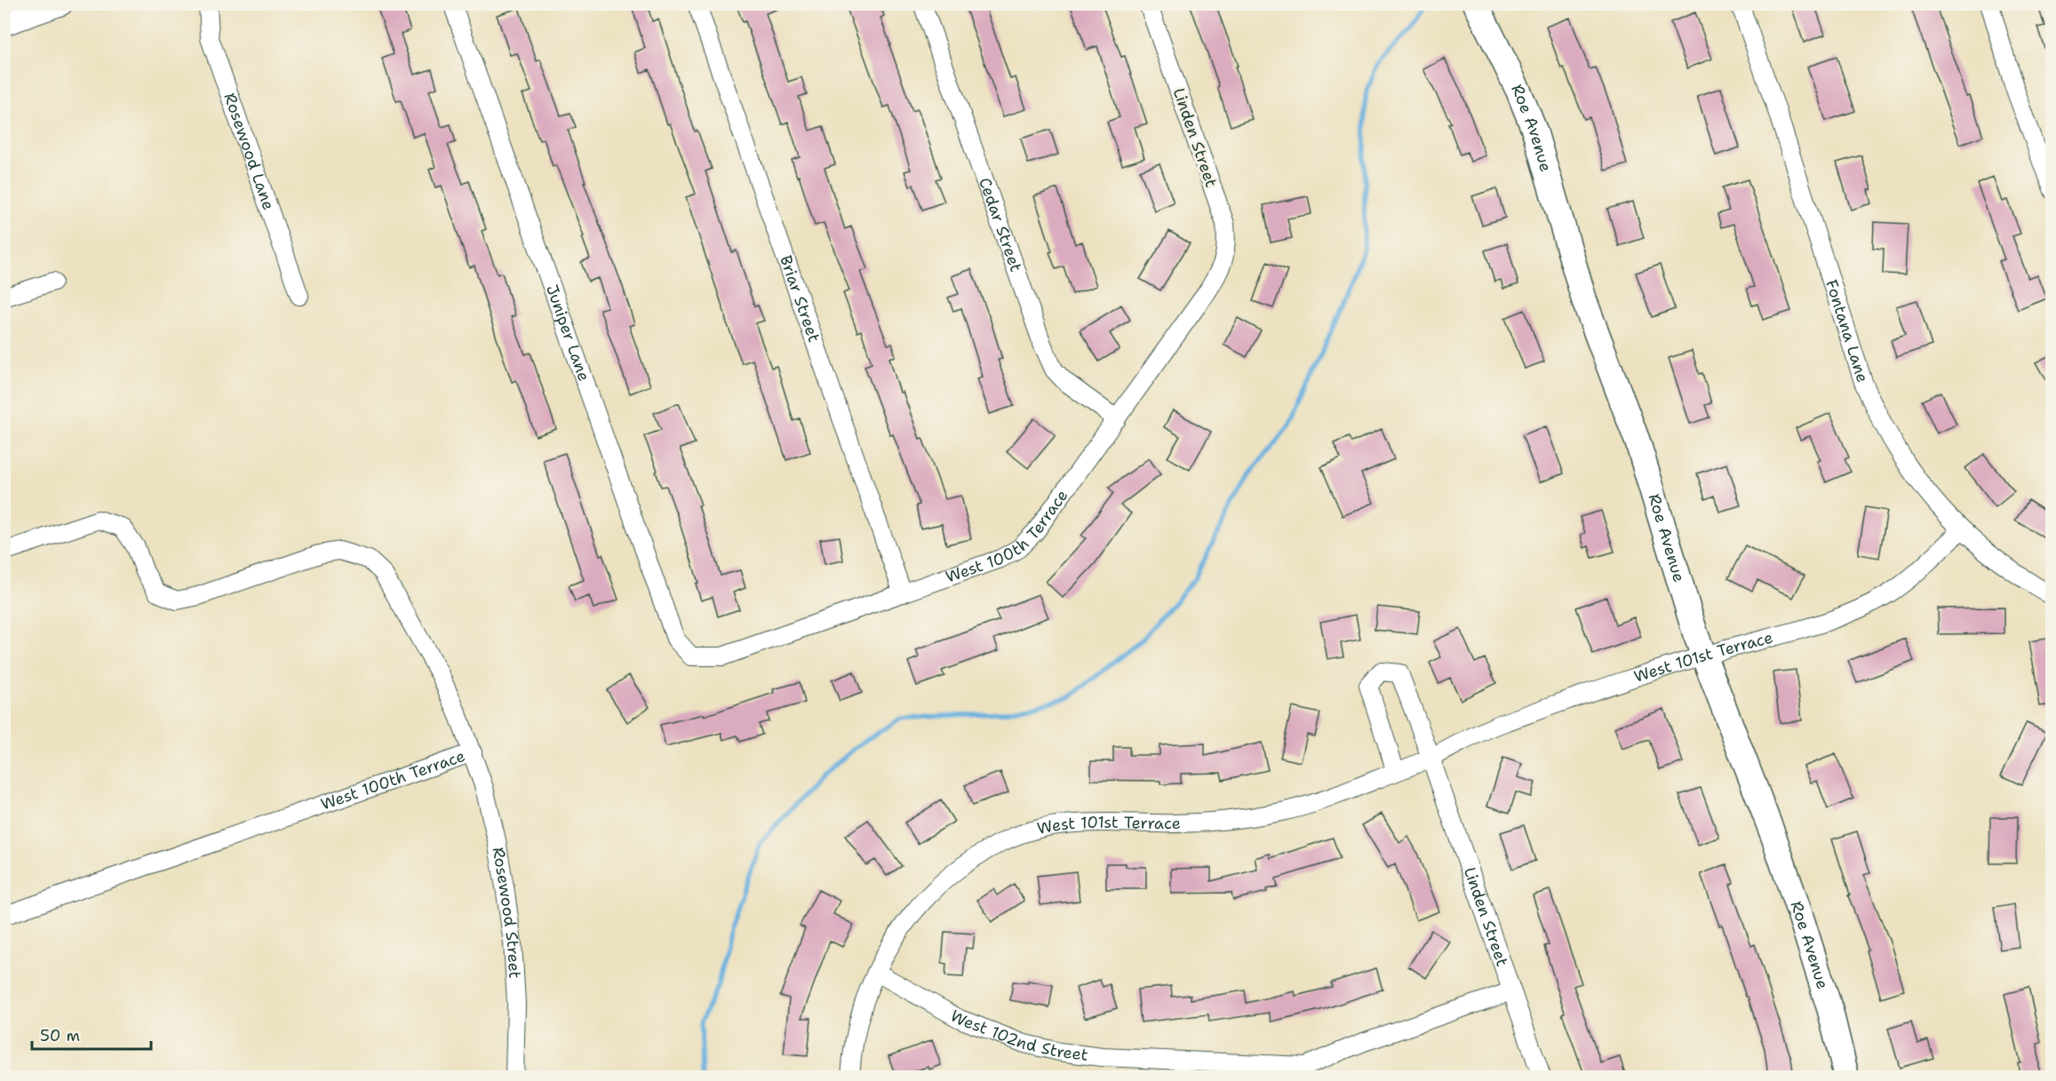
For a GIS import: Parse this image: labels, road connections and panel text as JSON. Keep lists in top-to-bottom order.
{
  "streets": {
    "main road": ["Roe Avenue"],
    "street": [
      "Linden Street",
      "Rosewood Lane",
      "Cedar Street",
      "Briar Street",
      "Fontana Lane",
      "Juniper Lane",
      "West 100th Terrace",
      "West 101st Terrace",
      "Rosewood Street",
      "West 102nd Street"
    ]
  },
  "crossings": [
    ["Roe Avenue", "West 101st Terrace"],
    ["Linden Street", "West 100th Terrace"],
    ["Linden Street", "West 101st Terrace"],
    ["Linden Street", "West 102nd Street"],
    ["Cedar Street", "West 100th Terrace"],
    ["Briar Street", "West 100th Terrace"],
    ["Fontana Lane", "West 101st Terrace"],
    ["Juniper Lane", "West 100th Terrace"],
    ["West 100th Terrace", "Rosewood Street"],
    ["West 101st Terrace", "West 102nd Street"]
  ],
  "scale_bar": "50 m"
}
